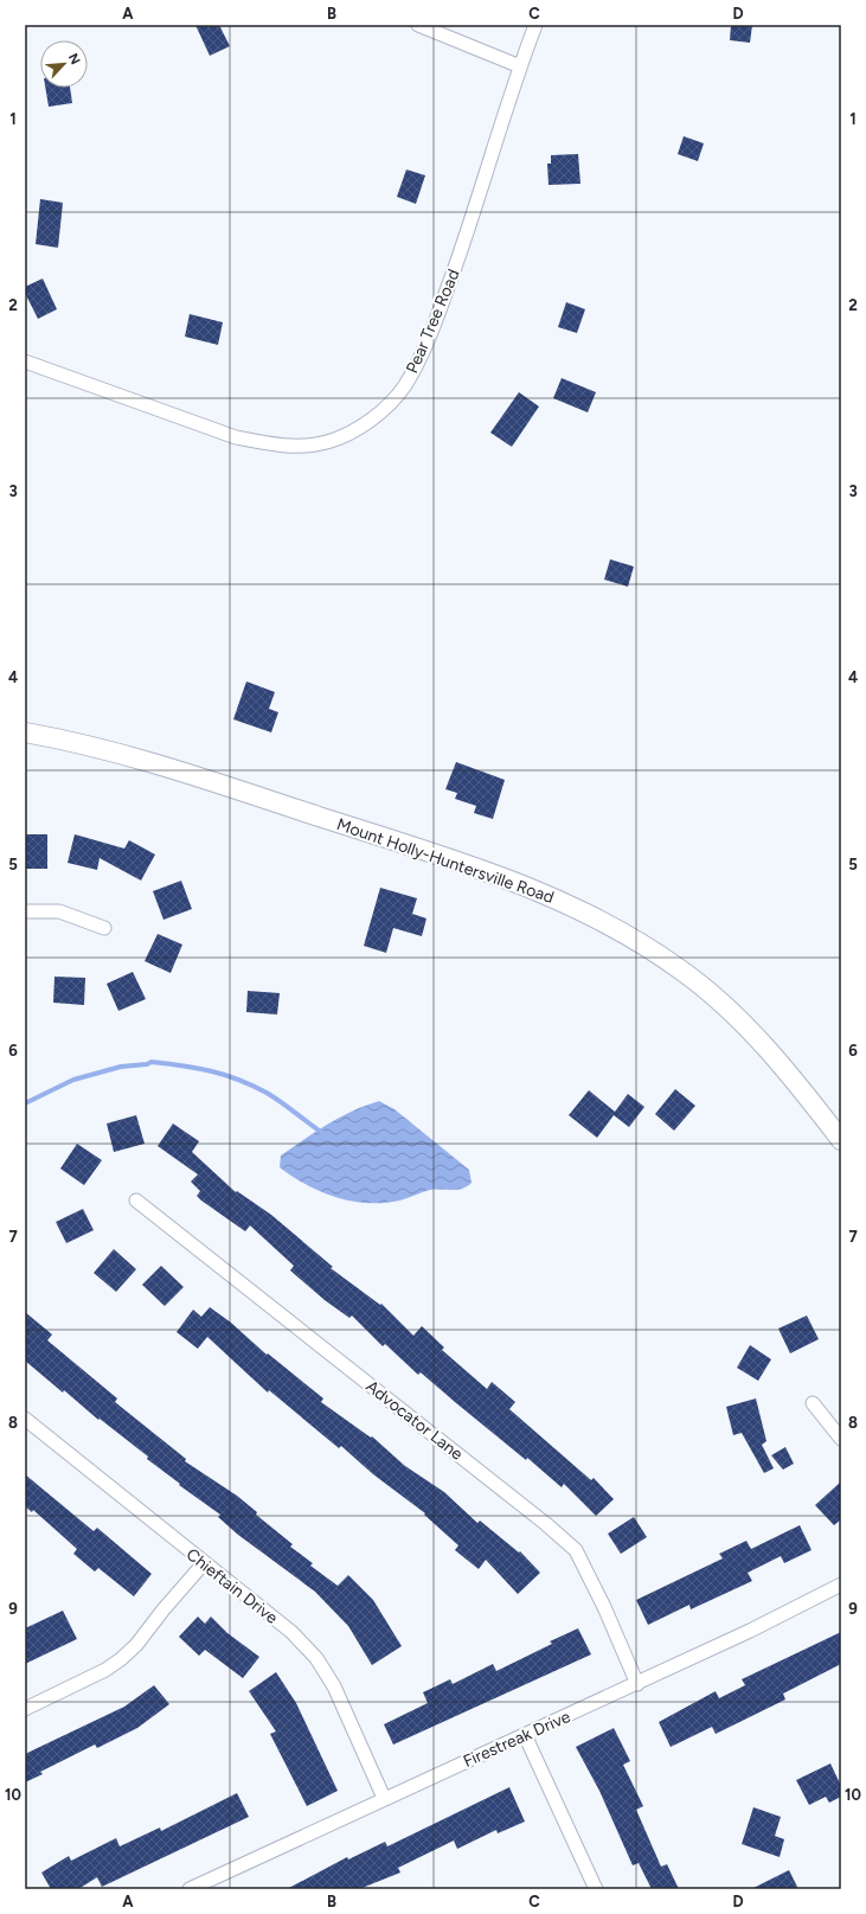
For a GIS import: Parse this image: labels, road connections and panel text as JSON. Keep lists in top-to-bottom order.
{
  "streets": {
    "main road": ["Mount Holly-Huntersville Road"],
    "street": [
      "Pear Tree Road",
      "Advocator Lane",
      "Chieftain Drive",
      "Firestreak Drive"
    ]
  },
  "crossings": [
    ["Advocator Lane", "Firestreak Drive"],
    ["Chieftain Drive", "Firestreak Drive"]
  ],
  "north": "top right",
  "grid": {
    "columns": [
      "A",
      "B",
      "C",
      "D"
    ],
    "rows": [
      "1",
      "2",
      "3",
      "4",
      "5",
      "6",
      "7",
      "8",
      "9",
      "10"
    ]
  }
}
